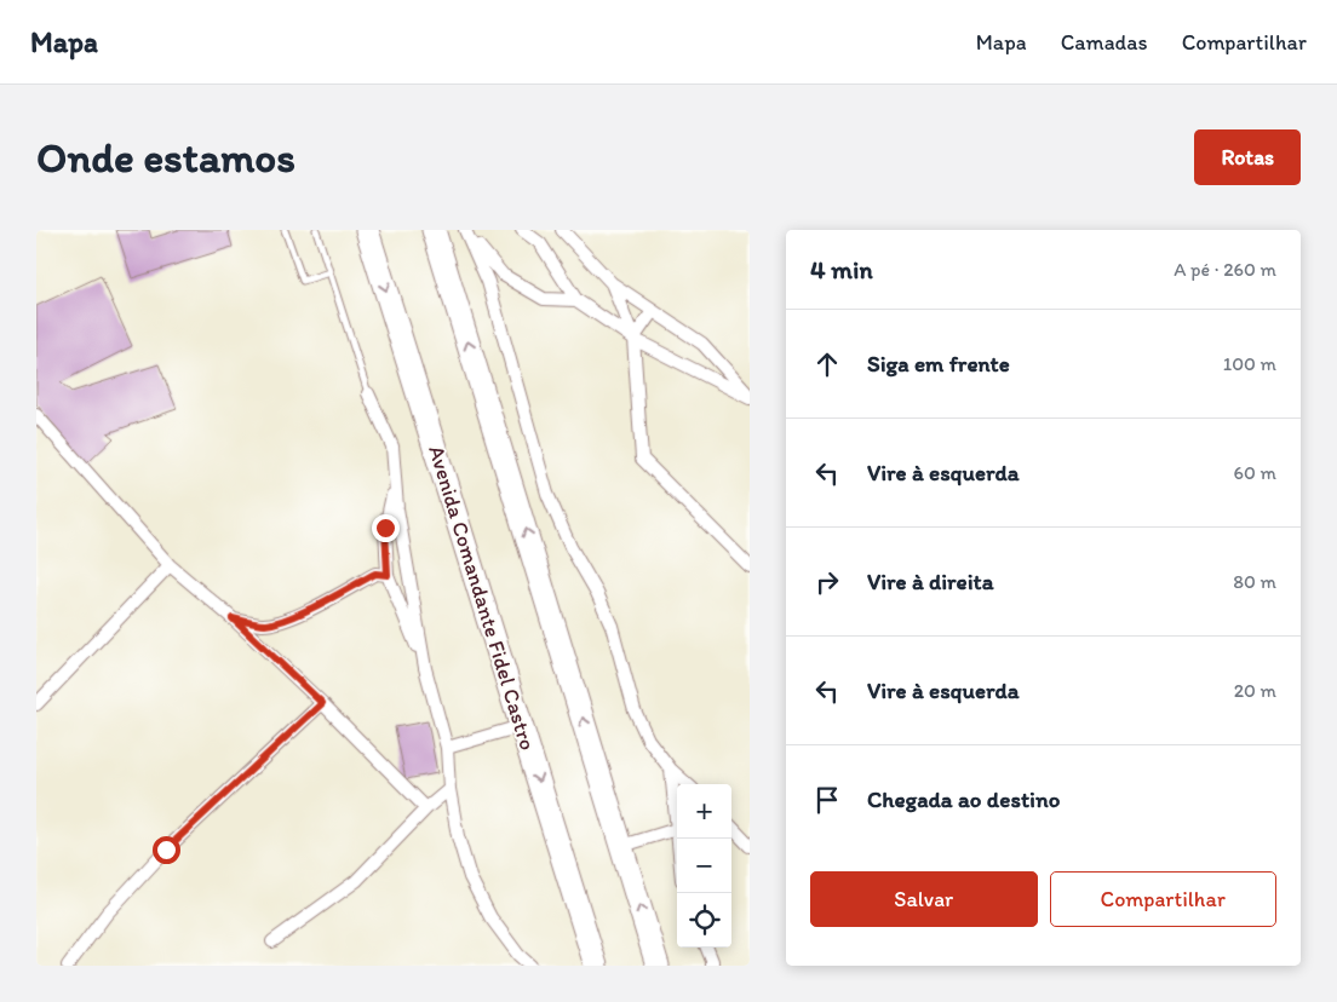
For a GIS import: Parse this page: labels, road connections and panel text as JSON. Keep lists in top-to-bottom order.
{
  "streets": {
    "highway": ["Avenida Comandante Fidel Castro"]
  },
  "page": {
    "header": "Mapa",
    "nav": ["Mapa", "Camadas", "Compartilhar"],
    "buttons": [
      "Rotas",
      ["Salvar", "Compartilhar"]
    ],
    "title": "Onde estamos",
    "heading": ["4 min", "A pé · 260 m"],
    "list": [
      ["Siga em frente", "100 m"],
      ["Vire à esquerda", "60 m"],
      ["Vire à direita", "80 m"],
      ["Vire à esquerda", "20 m"],
      "Chegada ao destino"
    ],
    "map_buttons": ["+", "−"]
  }
}
